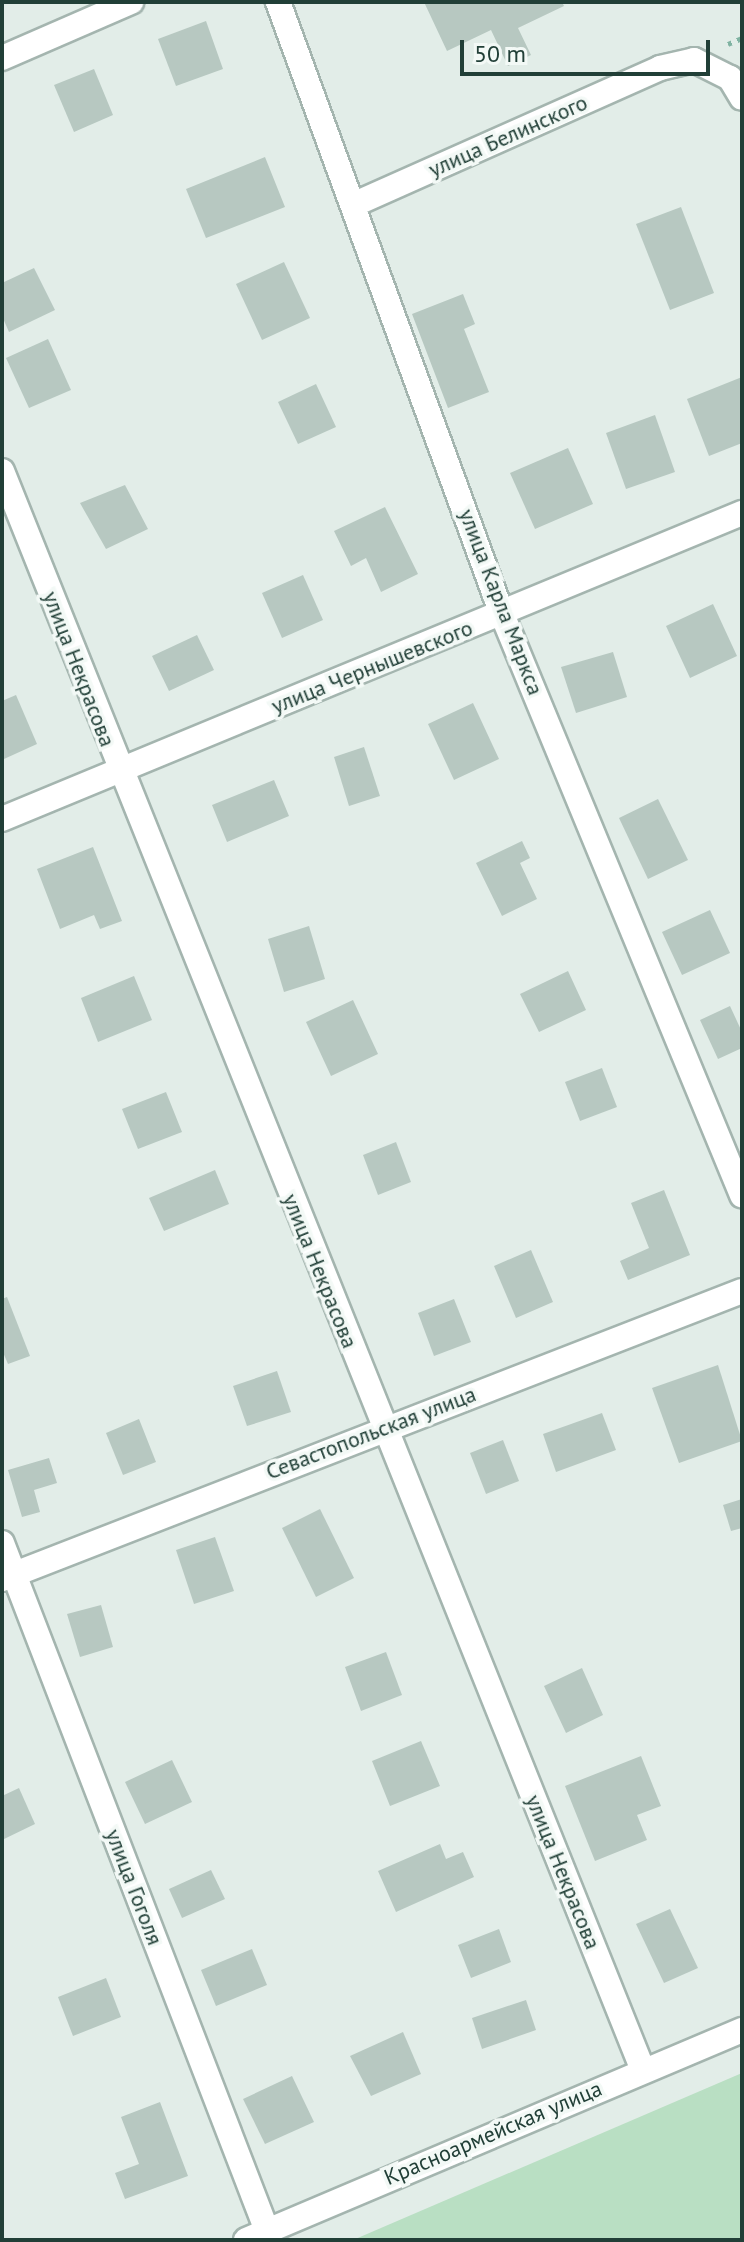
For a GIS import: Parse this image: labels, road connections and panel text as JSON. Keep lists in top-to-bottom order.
{
  "streets": {
    "street": [
      "улица Белинского",
      "улица Карла Маркса",
      "улица Чернышевского",
      "улица Некрасова",
      "Севастопольская улица",
      "улица Гоголя",
      "Красноармейская улица"
    ]
  },
  "crossings": [
    ["улица Белинского", "улица Карла Маркса"],
    ["улица Карла Маркса", "улица Чернышевского"],
    ["улица Чернышевского", "улица Некрасова"],
    ["улица Некрасова", "Севастопольская улица"],
    ["улица Некрасова", "Красноармейская улица"],
    ["Севастопольская улица", "улица Гоголя"],
    ["улица Гоголя", "Красноармейская улица"]
  ],
  "scale_bar": "50 m"
}
